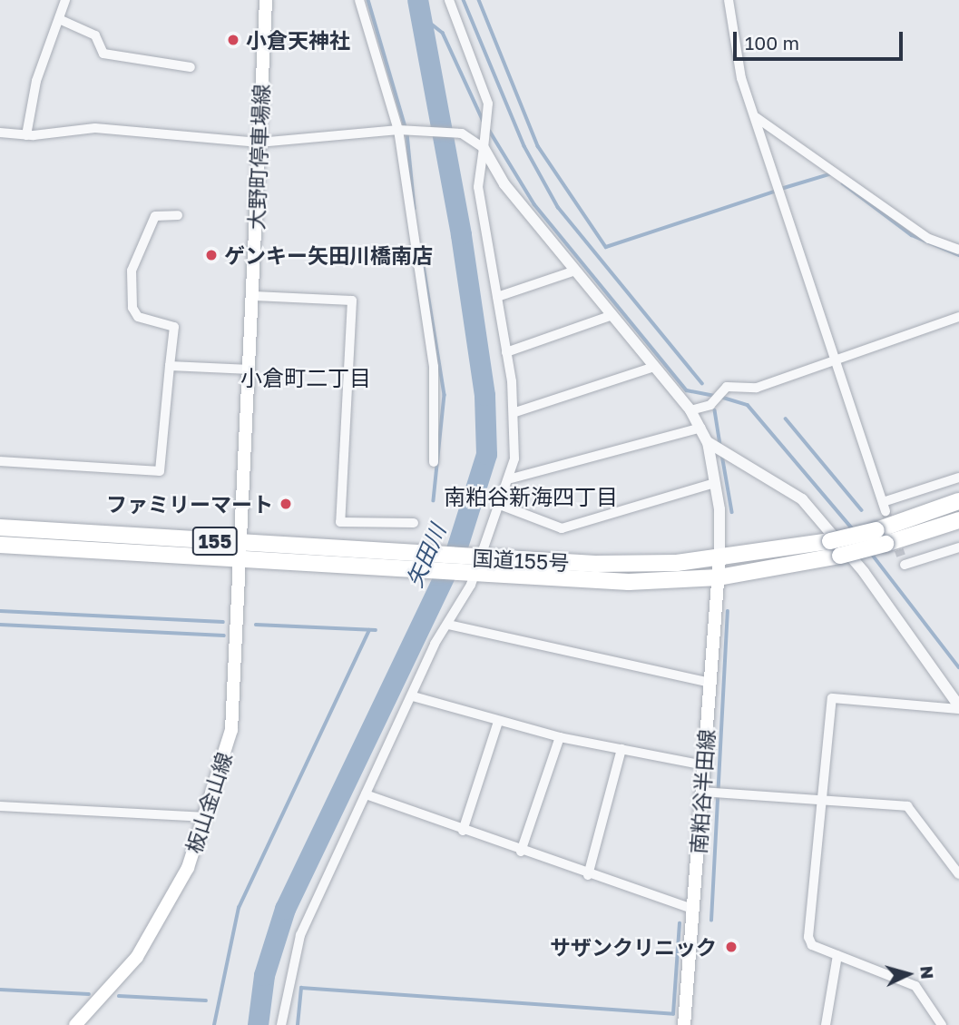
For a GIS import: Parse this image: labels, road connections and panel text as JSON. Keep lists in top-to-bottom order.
{
  "streets": {
    "highway": ["155", "国道155号"],
    "main road": ["大野町停車場線", "南粕谷半田線", "板山金山線"]
  },
  "crossings": [
    ["大野町停車場線", "国道155号"],
    ["大野町停車場線", "板山金山線"],
    ["国道155号", "南粕谷半田線"],
    ["国道155号", "板山金山線"]
  ],
  "districts": ["小倉町二丁目", "南粕谷新海四丁目"],
  "water": ["矢田川"],
  "places": [
    "小倉天神社",
    "ゲンキー矢田川橋南店",
    "ファミリーマート",
    "サザンクリニック"
  ],
  "scale_bar": "100 m",
  "north": "right"
}
